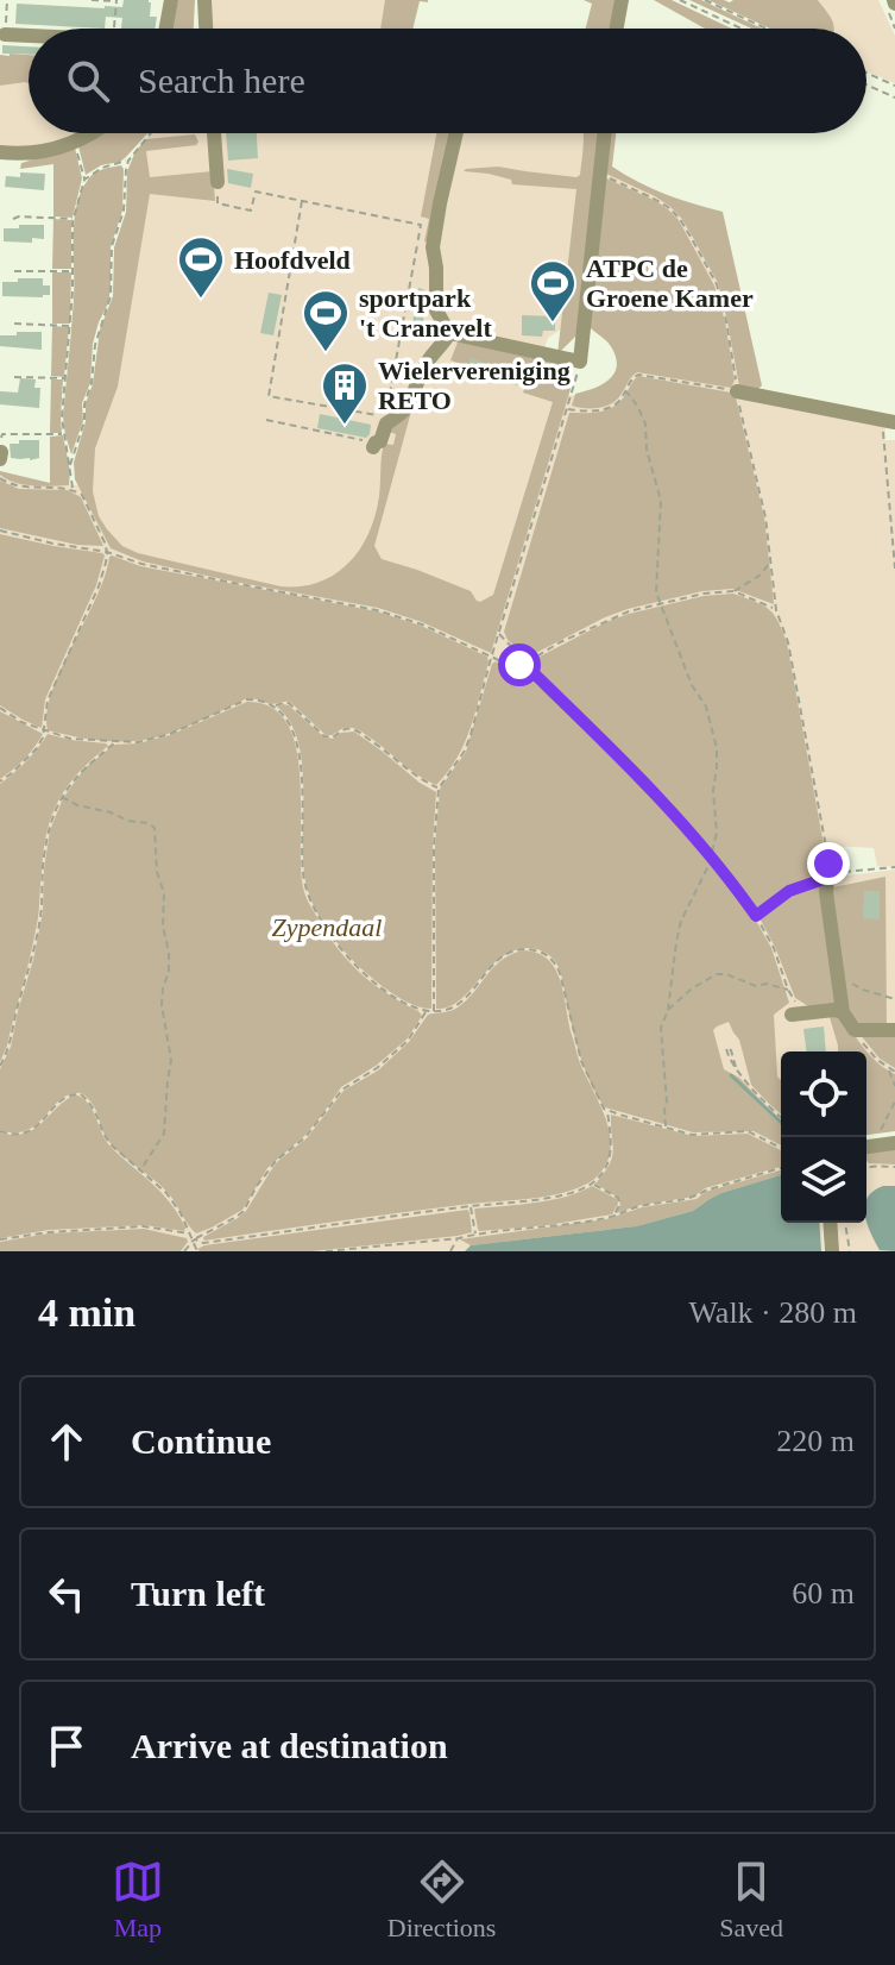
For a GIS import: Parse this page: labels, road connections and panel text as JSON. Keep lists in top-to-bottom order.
{
  "parks": ["Zypendaal"],
  "places": {
    "sports": ["Hoofdveld", "ATPC de Groene Kamer", "sportpark 't Cranevelt"],
    "building": ["Wielervereniging RETO"]
  },
  "page": {
    "search": "Search here",
    "heading": ["4 min", "Walk · 280 m"],
    "list": [
      ["Continue", "220 m"],
      ["Turn left", "60 m"],
      "Arrive at destination"
    ],
    "nav": ["Map", "Directions", "Saved"]
  }
}
